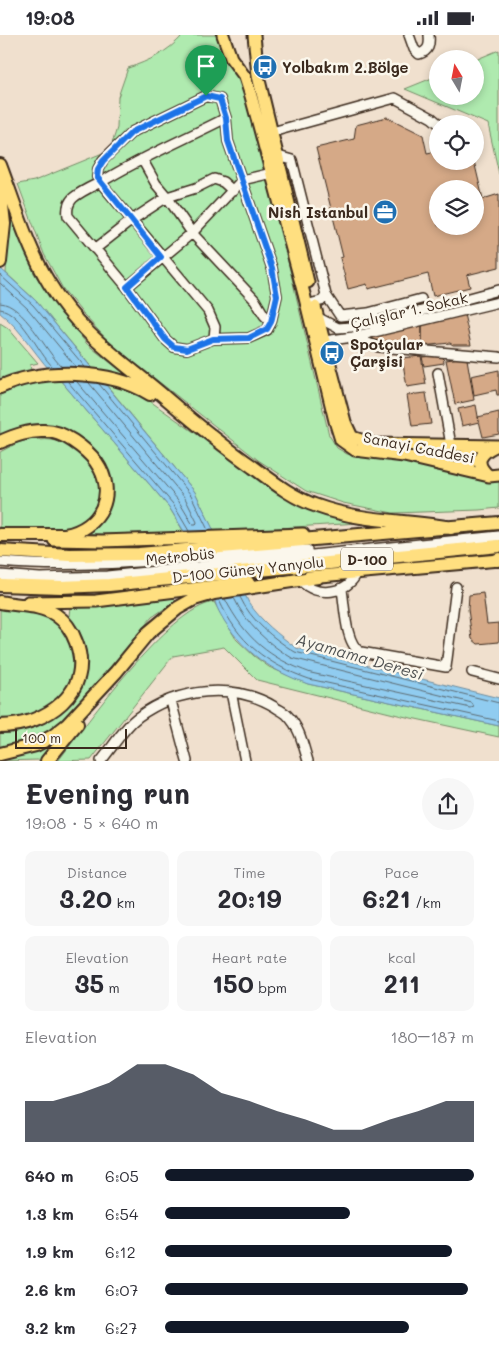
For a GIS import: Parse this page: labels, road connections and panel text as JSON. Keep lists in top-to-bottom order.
{
  "streets": {
    "highway": ["D-100"],
    "main road": ["Sanayi Caddesi", "D-100 Güney Yanyolu"],
    "street": ["Çalışlar 1. Sokak", "Metrobüs"]
  },
  "crossings": [
    ["Çalışlar 1. Sokak", "Sanayi Caddesi"]
  ],
  "water": ["Ayamama Deresi"],
  "places": {
    "bus stop": ["Yolbakım 2.Bölge", "Spotçular Çarşisi"],
    "office": ["Nish Istanbul"]
  },
  "scale_bar": "100 m",
  "north": "top",
  "page": {
    "status": "19:08",
    "scale": "100 m",
    "heading": ["Evening run", "19:08 · 5 × 640 m"],
    "stats": [
      ["Distance", "3.20 km"],
      ["Time", "20:19"],
      ["Pace", "6:21 /km"],
      ["Elevation", "35 m"],
      ["Heart rate", "150 bpm"],
      ["kcal", "211"]
    ],
    "chart": ["Elevation", "180–187 m"],
    "list": [
      {
        "name": "640 m",
        "note": "6:05"
      },
      {
        "name": "1.3 km",
        "note": "6:54"
      },
      {
        "name": "1.9 km",
        "note": "6:12"
      },
      {
        "name": "2.6 km",
        "note": "6:07"
      },
      {
        "name": "3.2 km",
        "note": "6:27"
      }
    ]
  }
}
